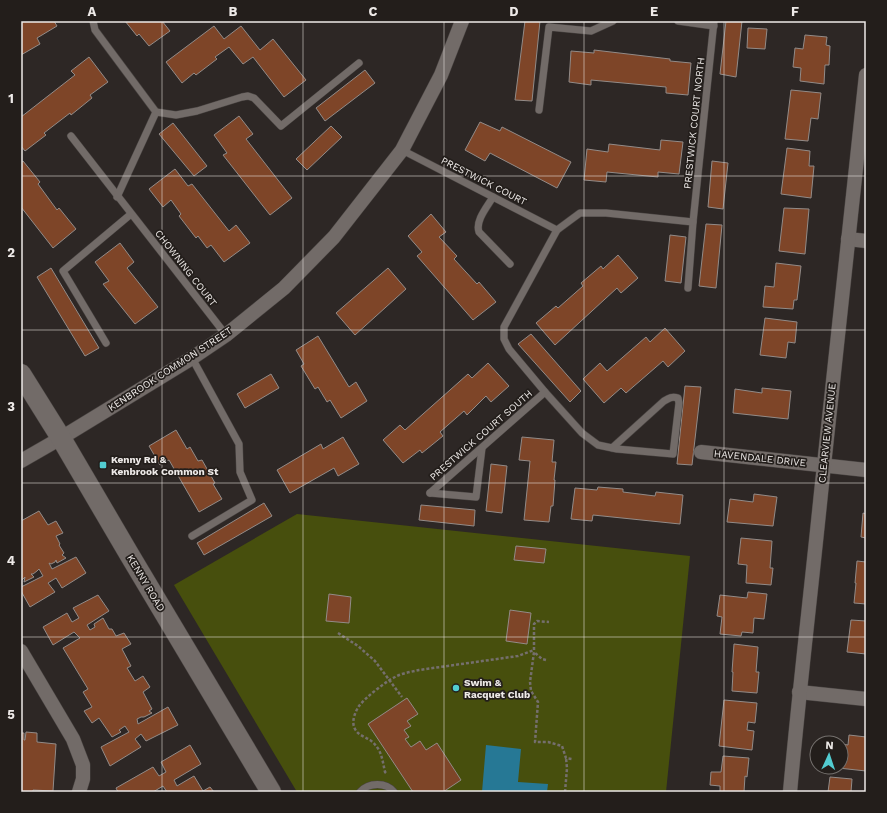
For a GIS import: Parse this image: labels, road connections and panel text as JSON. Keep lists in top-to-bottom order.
{
  "streets": {
    "main road": ["KENNY ROAD"],
    "street": ["KENBROOK COMMON STREET", "CLEARVIEW AVENUE", "HAVENDALE DRIVE"],
    "lane": [
      "PRESTWICK COURT NORTH",
      "PRESTWICK COURT",
      "CHOWNING COURT",
      "PRESTWICK COURT SOUTH"
    ]
  },
  "crossings": [
    ["PRESTWICK COURT", "KENBROOK COMMON STREET"],
    ["PRESTWICK COURT", "PRESTWICK COURT SOUTH"],
    ["CHOWNING COURT", "KENBROOK COMMON STREET"],
    ["KENBROOK COMMON STREET", "KENNY ROAD"],
    ["CLEARVIEW AVENUE", "HAVENDALE DRIVE"]
  ],
  "places": {
    "transit": ["Kenny Rd & Kenbrook Common St"],
    "other": ["Swim & Racquet Club"]
  },
  "north": "top",
  "grid": {
    "columns": [
      "A",
      "B",
      "C",
      "D",
      "E",
      "F"
    ],
    "rows": [
      "1",
      "2",
      "3",
      "4",
      "5"
    ]
  }
}
